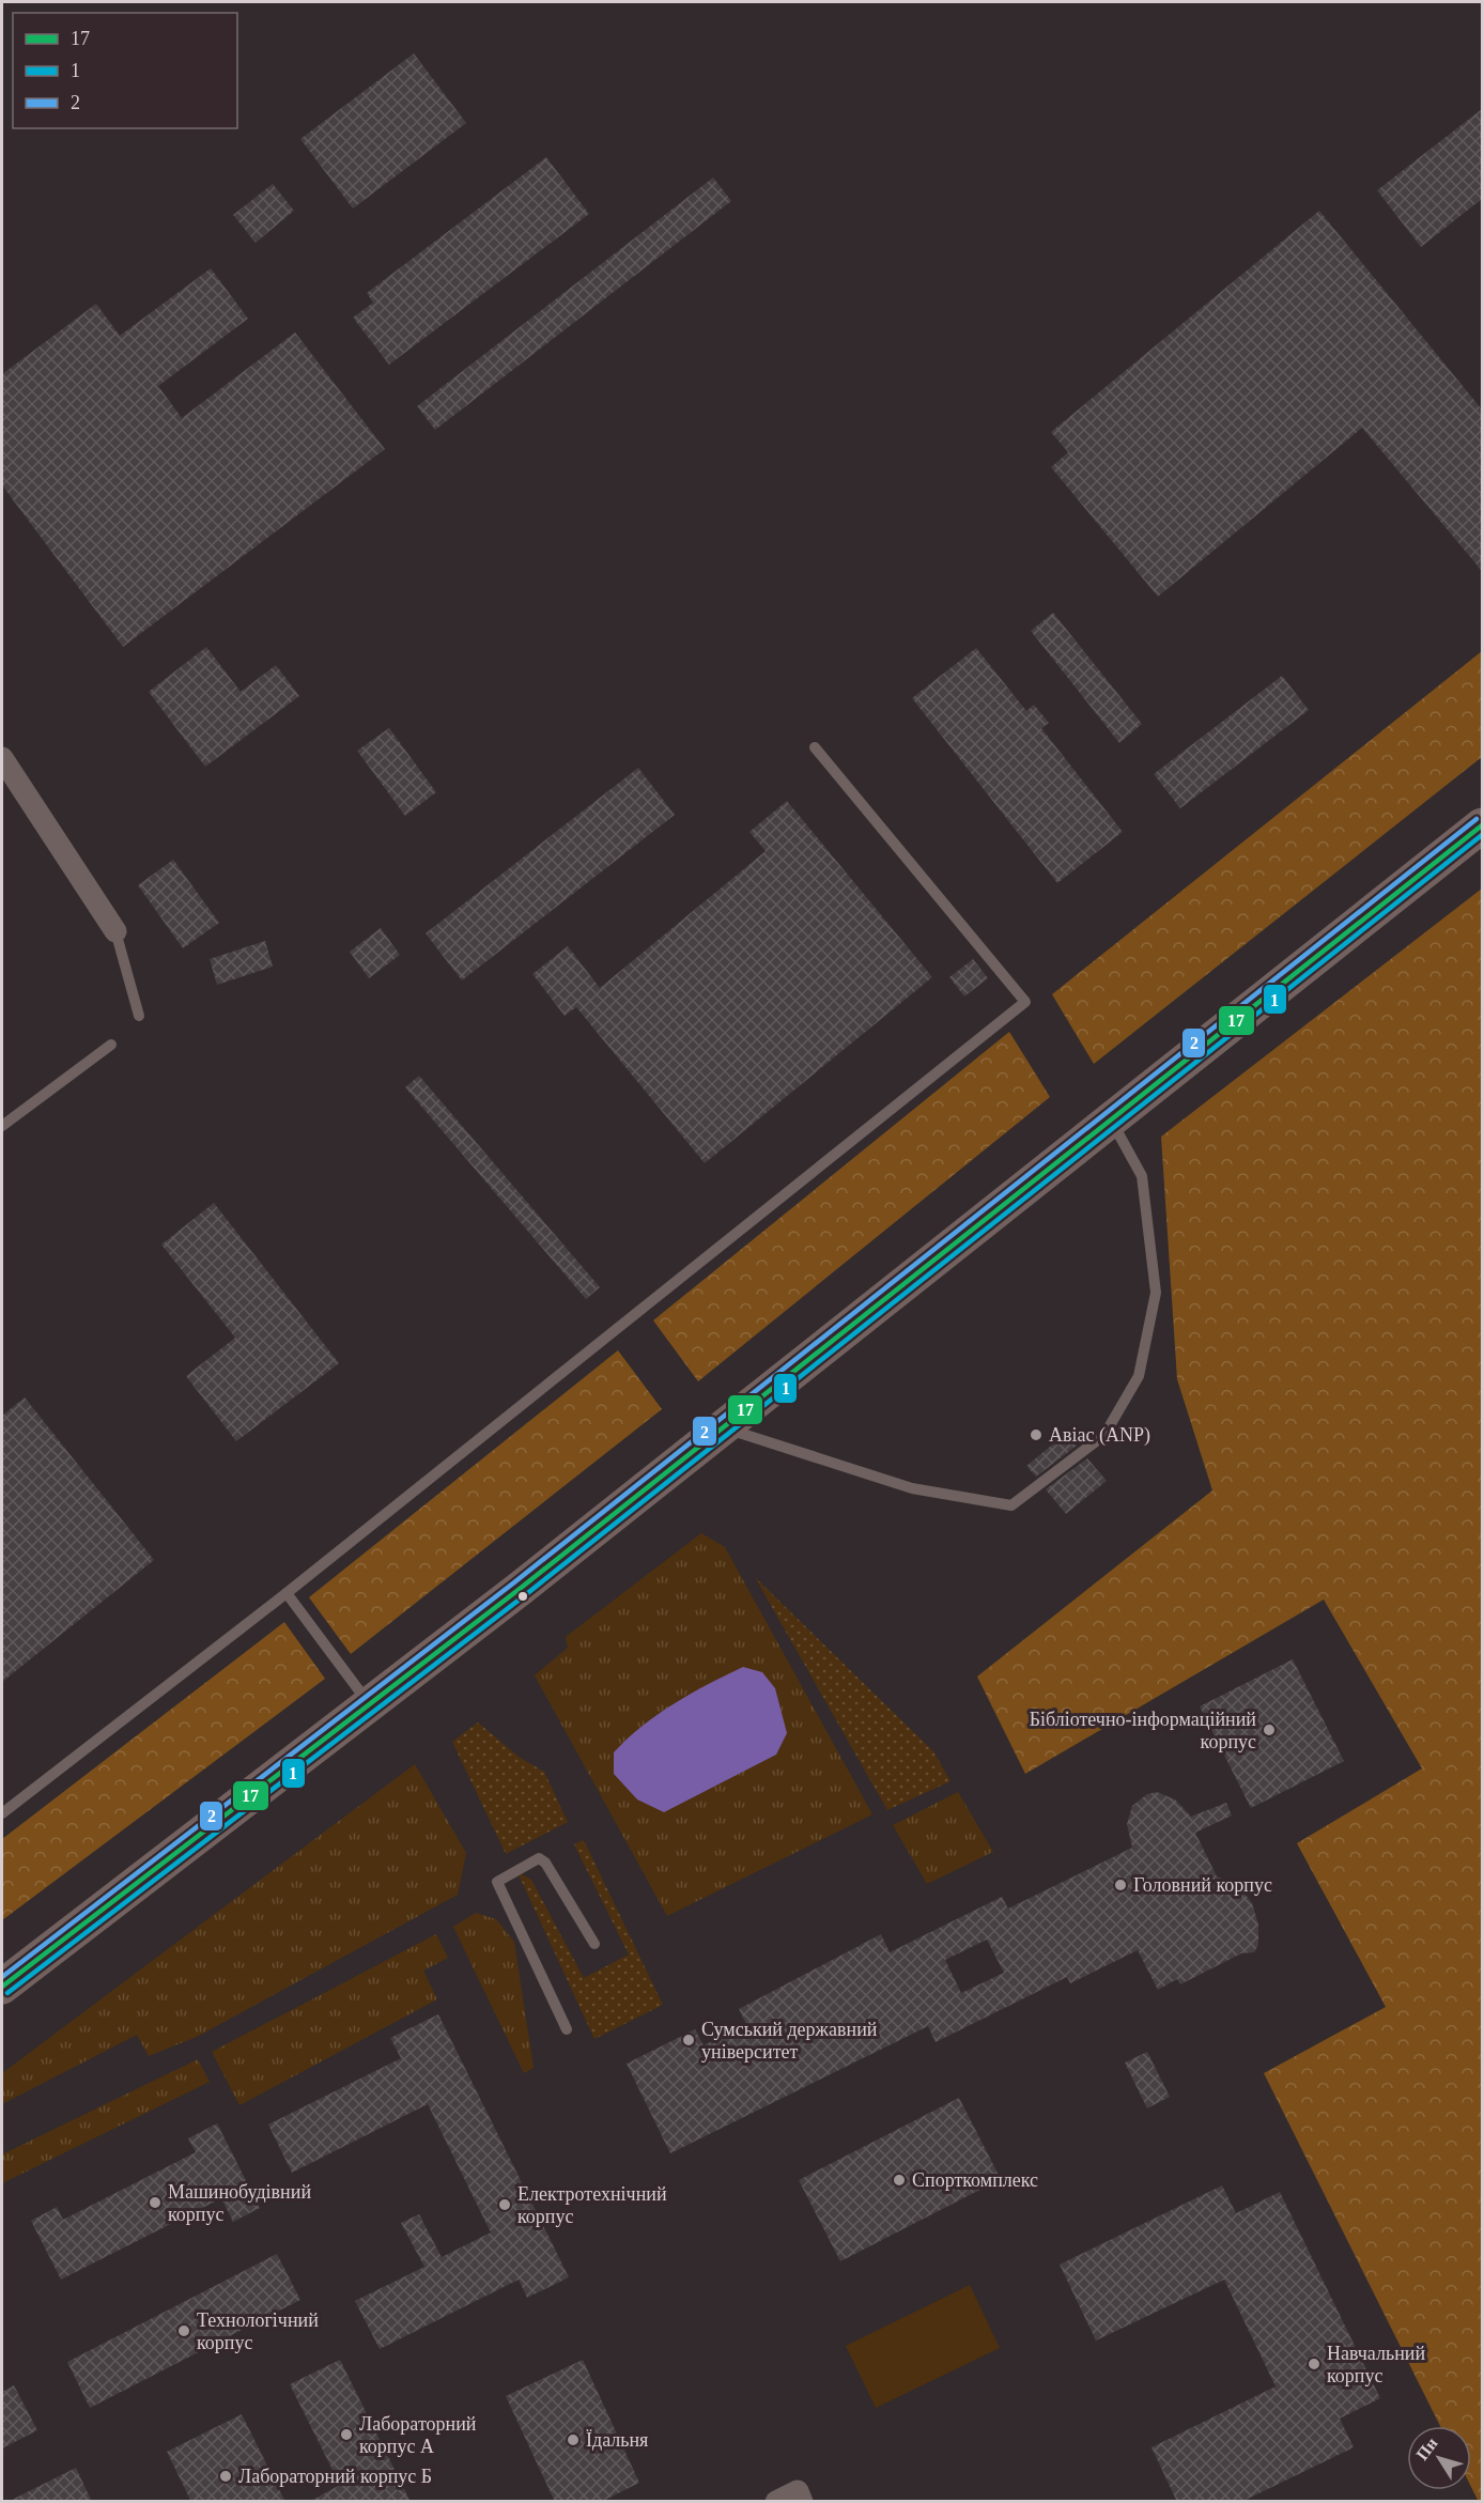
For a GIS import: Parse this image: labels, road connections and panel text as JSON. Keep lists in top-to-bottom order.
{
  "places": [
    "Авіас (ANP)",
    "Бібліотечно-інформаційний корпус",
    "Головний корпус",
    "Сумський державний університет",
    "Спорткомплекс",
    "Машинобудівний корпус",
    "Електротехнічний корпус",
    "Технологічний корпус",
    "Навчальний корпус",
    "Лабораторний корпус А",
    "Їдальня",
    "Лабораторний корпус Б"
  ],
  "lines": ["transit line 2", "transit line 17", "transit line 1"],
  "legend": ["17", "1", "2"],
  "north": "top left"
}
